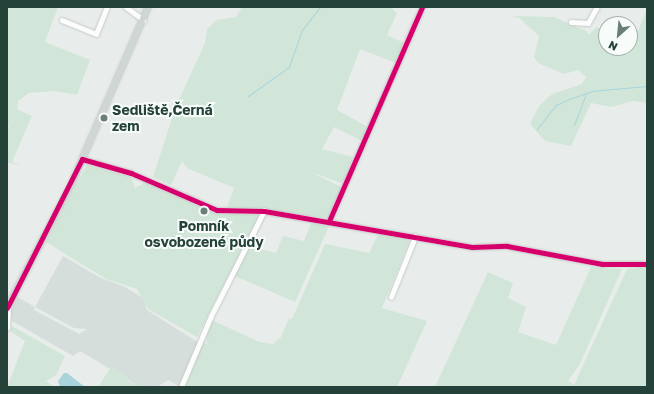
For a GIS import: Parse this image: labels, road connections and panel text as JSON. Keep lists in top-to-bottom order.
{
  "places": ["Sedliště,Černá zem", "Pomník osvobozené půdy"],
  "north": "bottom left"
}
